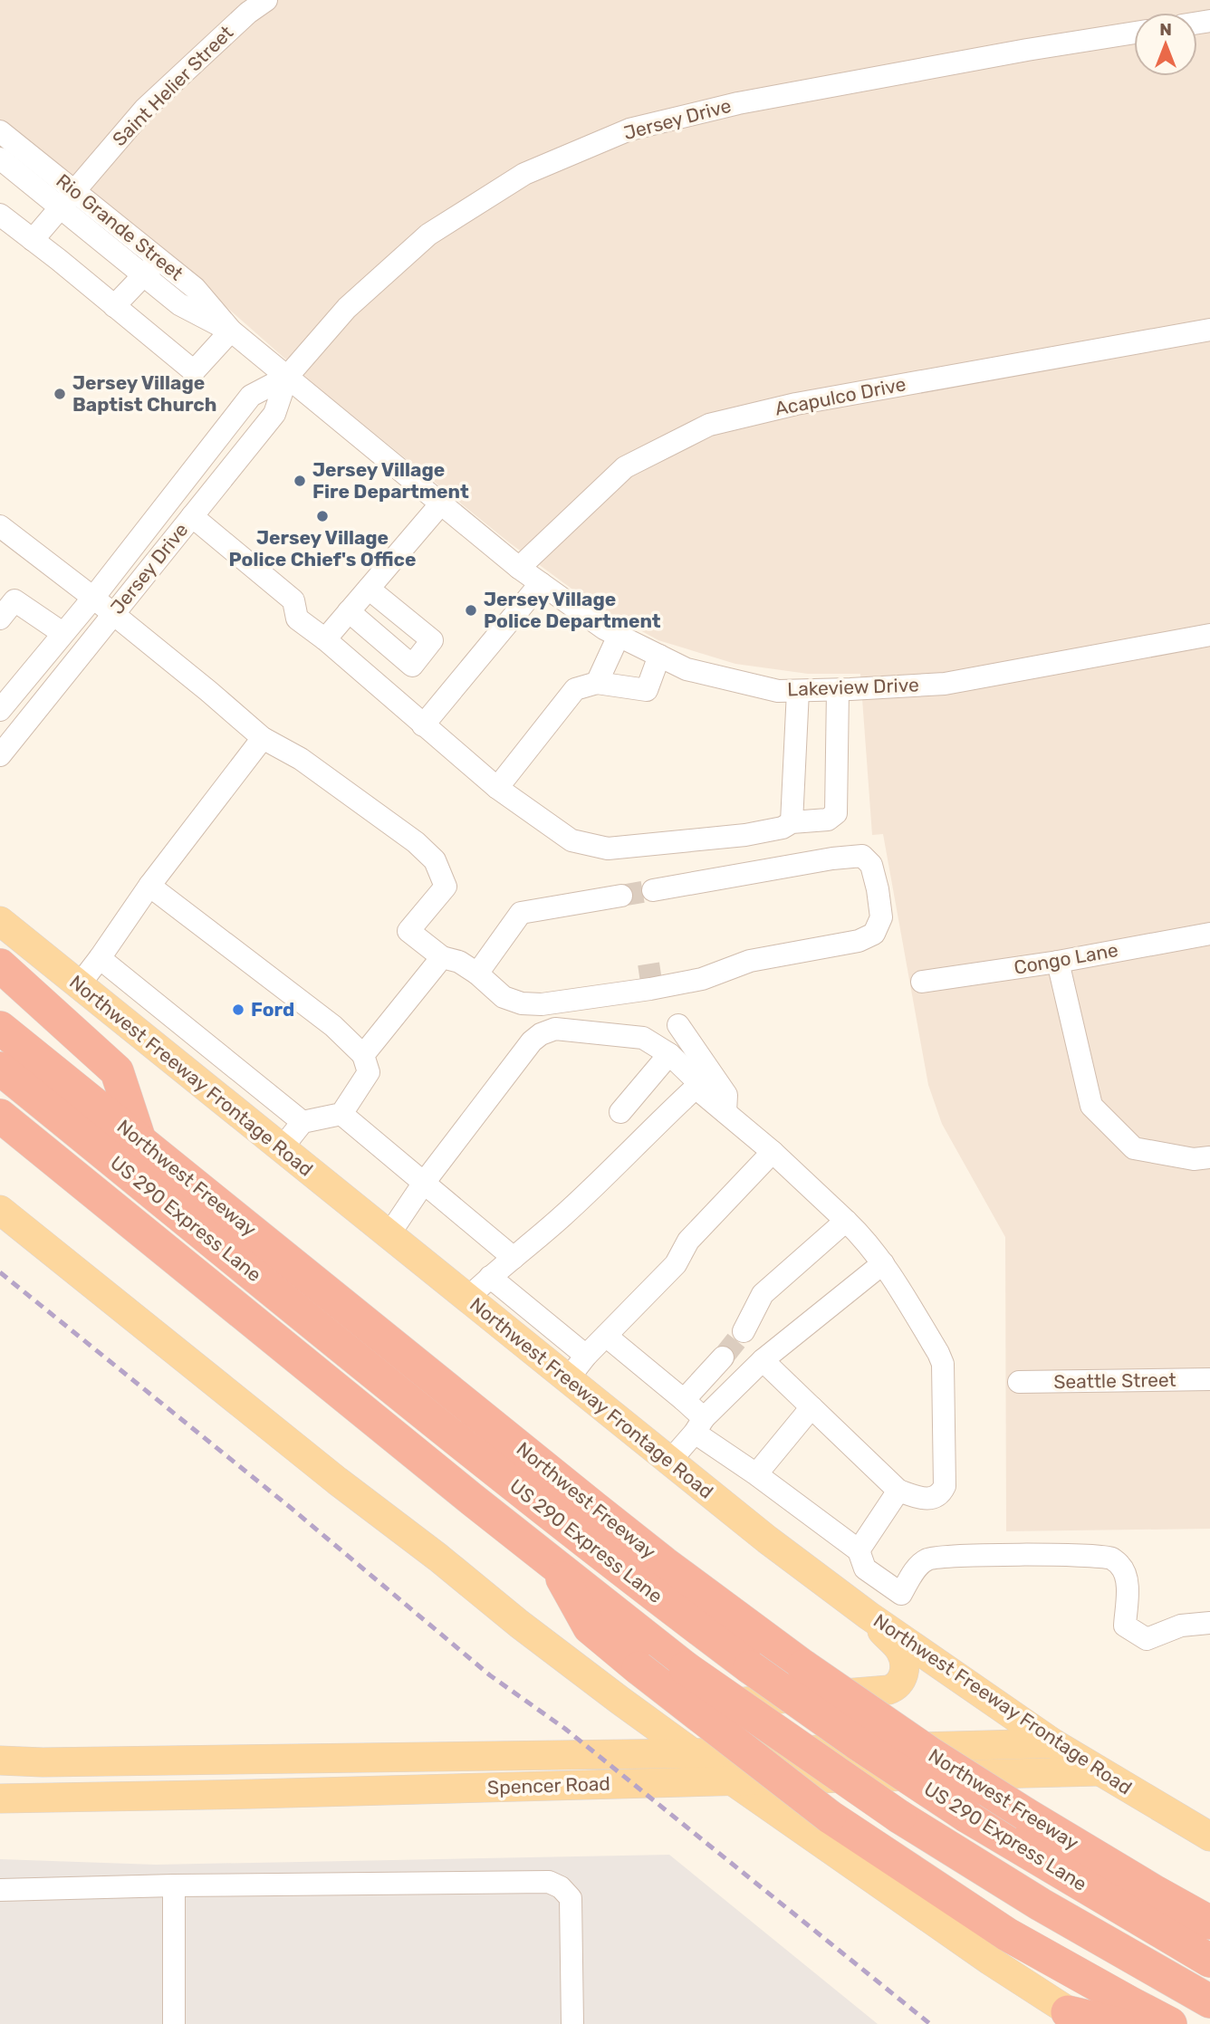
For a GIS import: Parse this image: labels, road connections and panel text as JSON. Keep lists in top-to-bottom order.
{
  "streets": {
    "highway": ["Northwest Freeway", "US 290 Express Lane"],
    "main road": ["Northwest Freeway Frontage Road", "Spencer Road"],
    "street": [
      "Saint Helier Street",
      "Jersey Drive",
      "Rio Grande Street",
      "Acapulco Drive",
      "Lakeview Drive",
      "Congo Lane",
      "Seattle Street"
    ]
  },
  "crossings": [
    ["Saint Helier Street", "Rio Grande Street"],
    ["Jersey Drive", "Rio Grande Street"],
    ["Jersey Drive", "Lakeview Drive"],
    ["Rio Grande Street", "Lakeview Drive"],
    ["Acapulco Drive", "Lakeview Drive"],
    ["Northwest Freeway Frontage Road", "Spencer Road"]
  ],
  "places": [
    "Jersey Village Baptist Church",
    "Jersey Village Fire Department",
    "Jersey Village Police Chief's Office",
    "Jersey Village Police Department",
    "Ford"
  ],
  "north": "top"
}
